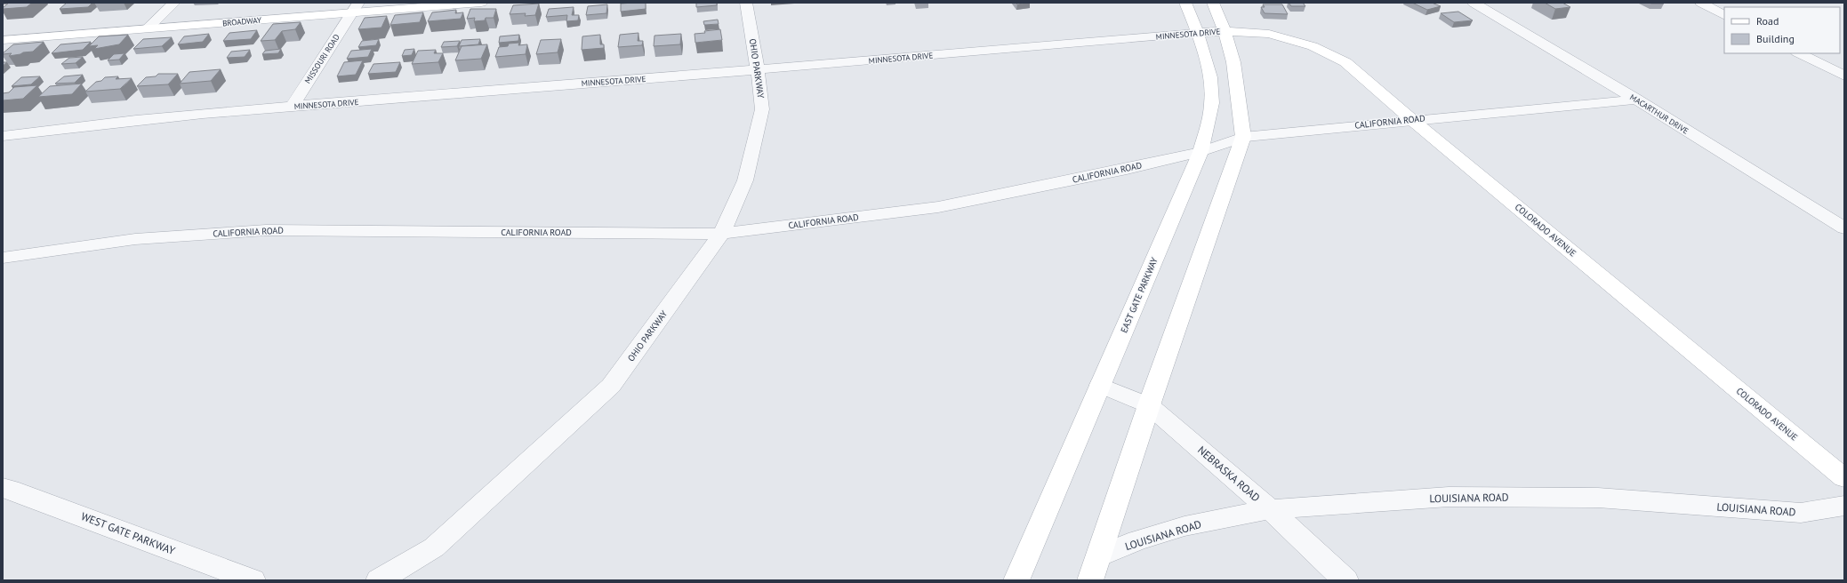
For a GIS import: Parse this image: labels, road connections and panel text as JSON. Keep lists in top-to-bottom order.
{
  "streets": {
    "street": [
      "BROADWAY",
      "MINNESOTA DRIVE",
      "MISSOURI ROAD",
      "OHIO PARKWAY",
      "MACARTHUR DRIVE",
      "CALIFORNIA ROAD",
      "COLORADO AVENUE",
      "EAST GATE PARKWAY",
      "NEBRASKA ROAD",
      "LOUISIANA ROAD",
      "WEST GATE PARKWAY"
    ]
  },
  "crossings": [
    ["BROADWAY", "MISSOURI ROAD"],
    ["MINNESOTA DRIVE", "MISSOURI ROAD"],
    ["MINNESOTA DRIVE", "OHIO PARKWAY"],
    ["MINNESOTA DRIVE", "COLORADO AVENUE"],
    ["MINNESOTA DRIVE", "EAST GATE PARKWAY"],
    ["OHIO PARKWAY", "CALIFORNIA ROAD"],
    ["MACARTHUR DRIVE", "CALIFORNIA ROAD"],
    ["CALIFORNIA ROAD", "COLORADO AVENUE"],
    ["CALIFORNIA ROAD", "EAST GATE PARKWAY"],
    ["EAST GATE PARKWAY", "NEBRASKA ROAD"],
    ["NEBRASKA ROAD", "LOUISIANA ROAD"]
  ],
  "legend": ["Road", "Building"]
}
